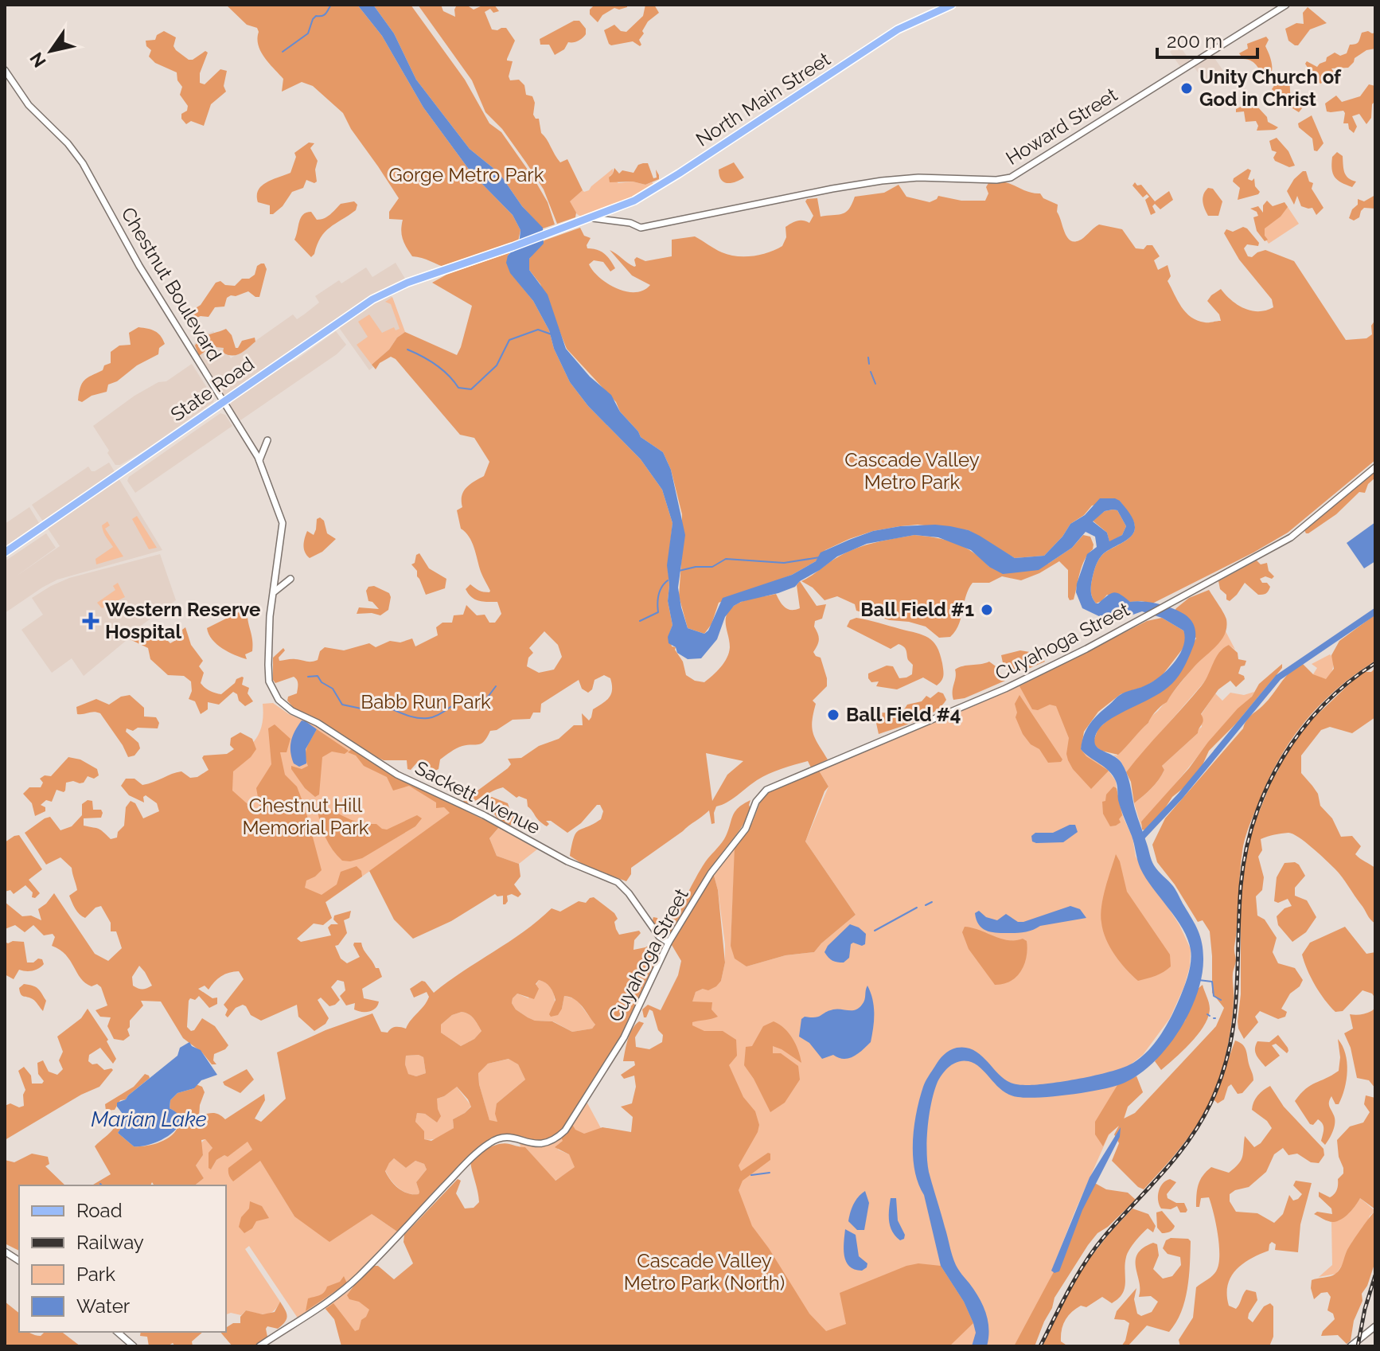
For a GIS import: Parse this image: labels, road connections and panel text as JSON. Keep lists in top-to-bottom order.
{
  "streets": {
    "main road": ["North Main Street", "State Road"],
    "street": [
      "Howard Street",
      "Chestnut Boulevard",
      "Cuyahoga Street",
      "Sackett Avenue"
    ]
  },
  "crossings": [
    ["North Main Street", "Howard Street"],
    ["North Main Street", "State Road"],
    ["Chestnut Boulevard", "State Road"],
    ["Chestnut Boulevard", "Sackett Avenue"],
    ["Cuyahoga Street", "Sackett Avenue"]
  ],
  "water": ["Marian Lake"],
  "parks": [
    "Gorge Metro Park",
    "Cascade Valley Metro Park",
    "Babb Run Park",
    "Chestnut Hill Memorial Park",
    "Cascade Valley Metro Park (North)"
  ],
  "places": {
    "other": ["Unity Church of God in Christ", "Ball Field #1", "Ball Field #4"],
    "health": ["Western Reserve Hospital"]
  },
  "legend": [
    "Road",
    "Railway",
    "Park",
    "Water"
  ],
  "scale_bar": "200 m",
  "north": "bottom left"
}
